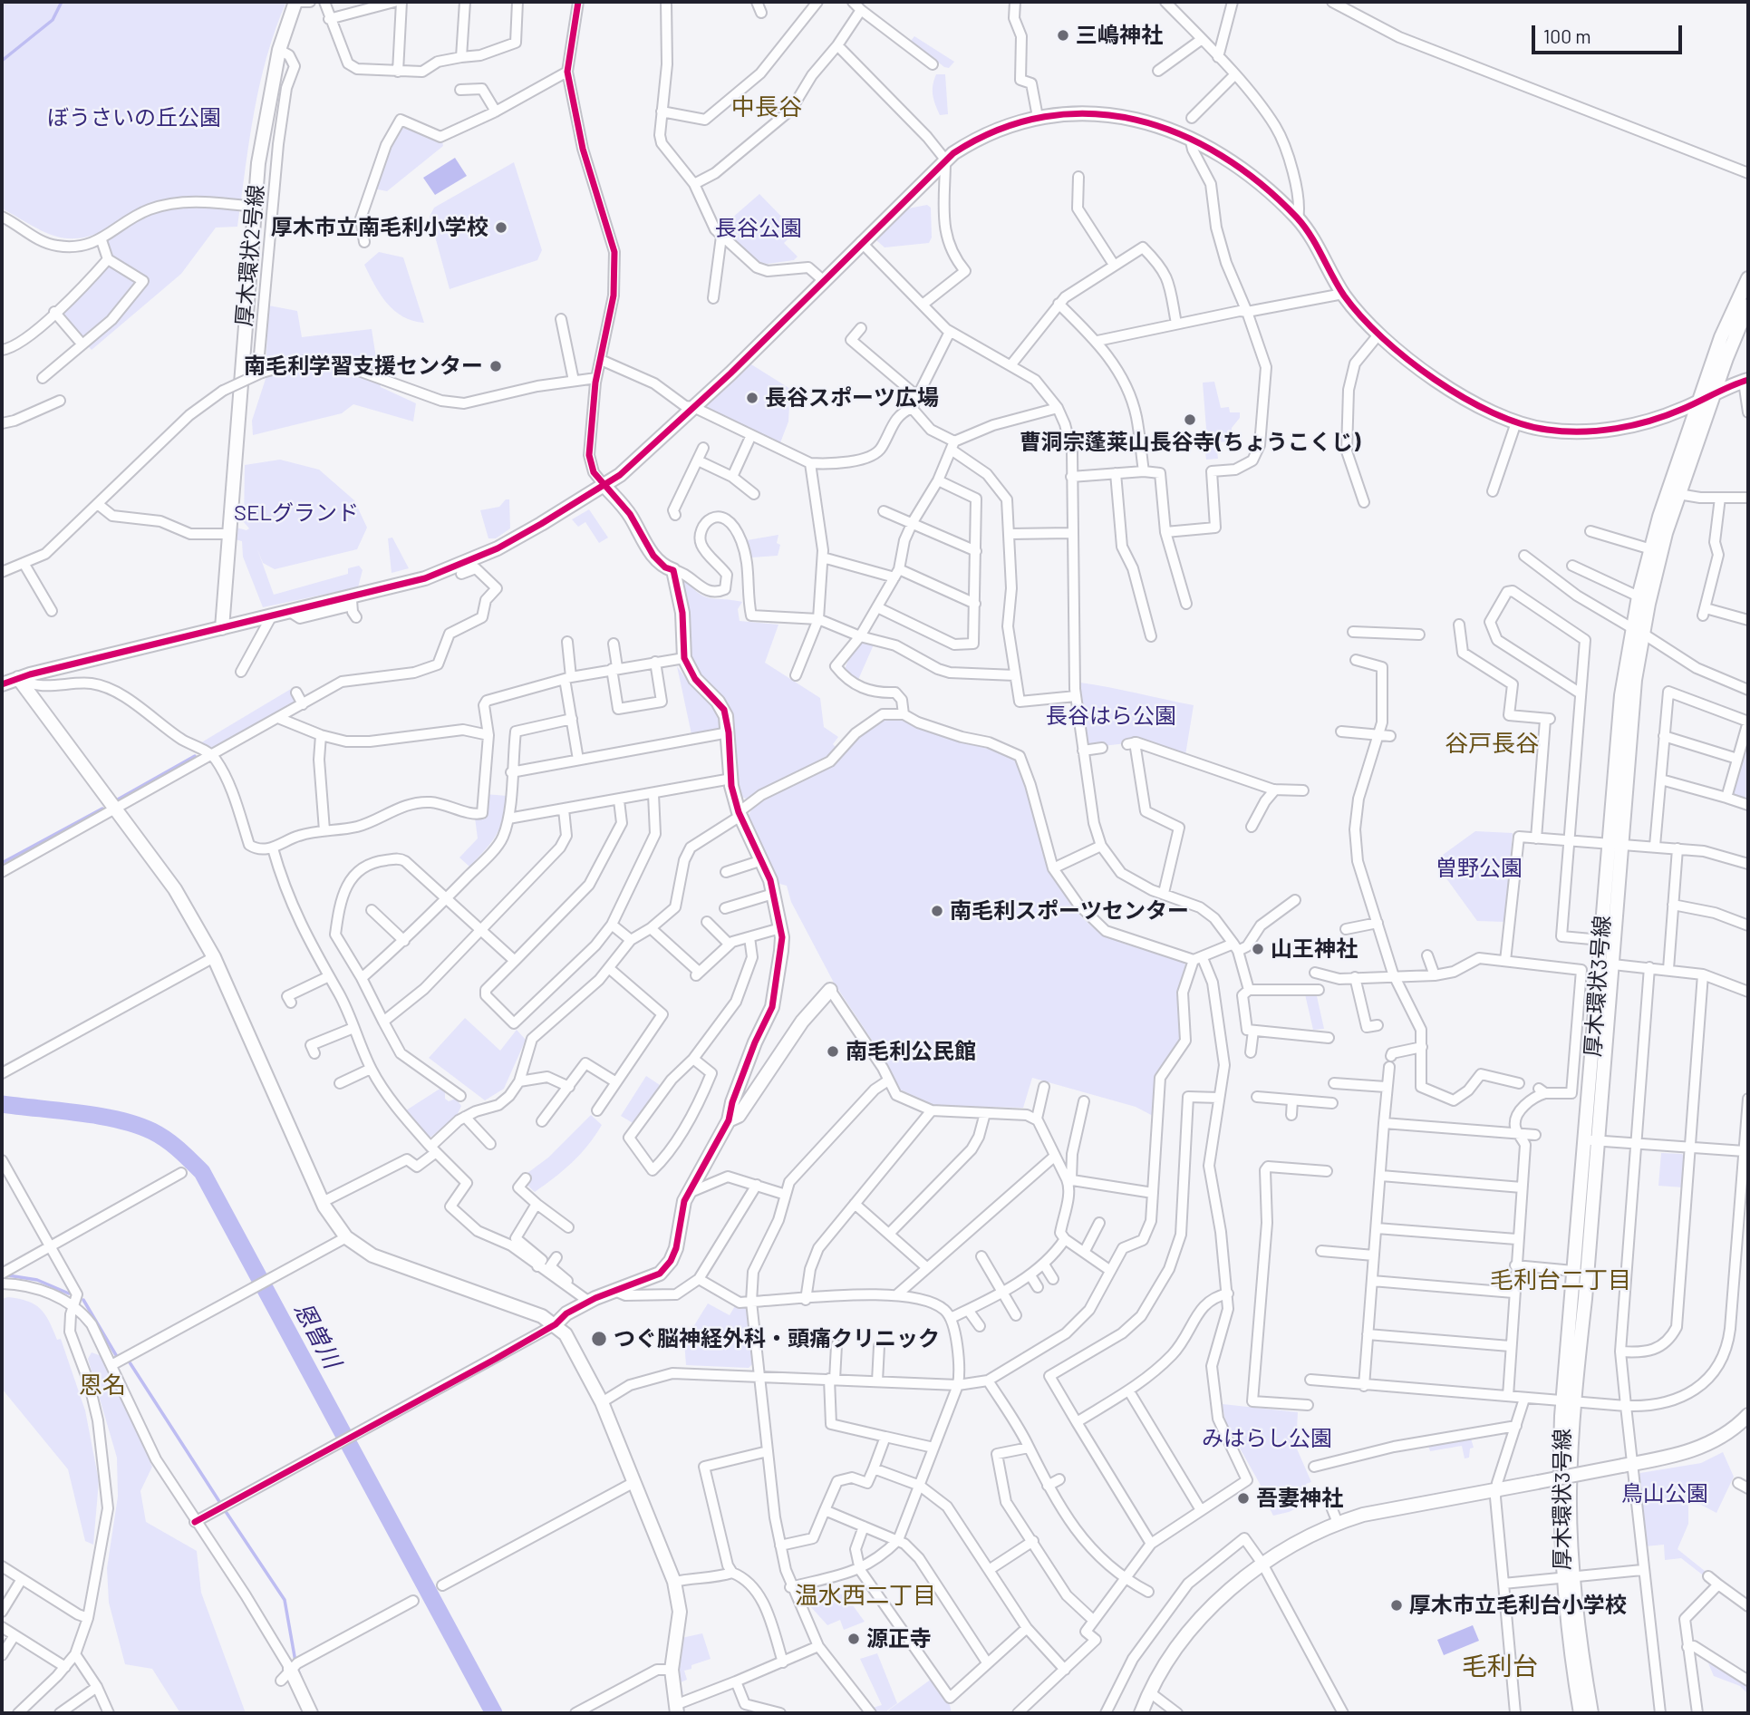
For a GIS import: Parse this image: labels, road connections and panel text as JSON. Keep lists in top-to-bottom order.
{
  "streets": {
    "street": ["厚木環状2号線", "厚木環状3号線"]
  },
  "districts": [
    "中長谷",
    "谷戸長谷",
    "毛利台二丁目",
    "恩名",
    "温水西二丁目",
    "毛利台"
  ],
  "water": ["恩曽川"],
  "parks": [
    "ぼうさいの丘公園",
    "長谷公園",
    "SELグランド",
    "長谷はら公園",
    "曽野公園",
    "みはらし公園",
    "鳥山公園"
  ],
  "places": [
    "三嶋神社",
    "厚木市立南毛利小学校",
    "南毛利学習支援センター",
    "長谷スポーツ広場",
    "曹洞宗蓬莱山長谷寺(ちょうこくじ)",
    "南毛利スポーツセンター",
    "山王神社",
    "南毛利公民館",
    "つぐ脳神経外科・頭痛クリニック",
    "吾妻神社",
    "厚木市立毛利台小学校",
    "源正寺"
  ],
  "scale_bar": "100 m"
}
